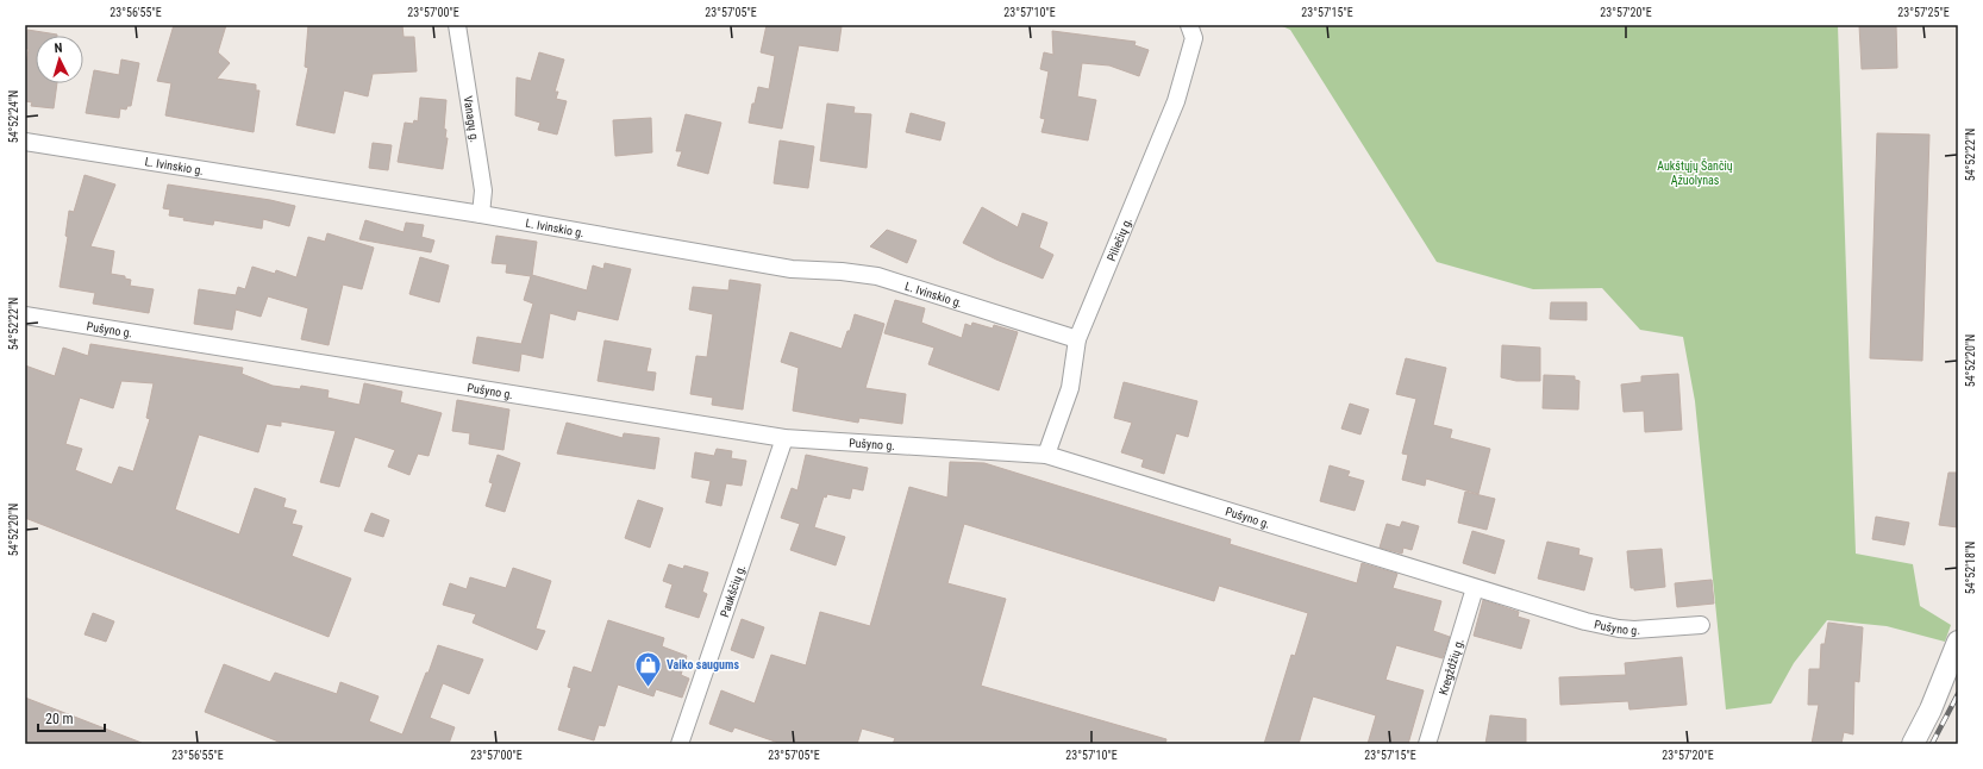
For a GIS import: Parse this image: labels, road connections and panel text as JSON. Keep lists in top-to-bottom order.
{
  "streets": {
    "street": [
      "Vanagų g.",
      "L. Ivinskio g.",
      "Piliečių g.",
      "Pušyno g.",
      "Paukščių g.",
      "Kregždžių g."
    ]
  },
  "crossings": [
    ["Vanagų g.", "L. Ivinskio g."],
    ["L. Ivinskio g.", "Piliečių g."],
    ["Piliečių g.", "Pušyno g."],
    ["Pušyno g.", "Paukščių g."],
    ["Pušyno g.", "Kregždžių g."]
  ],
  "parks": ["Aukštųjų Šančių Ąžuolynas"],
  "places": {
    "shop": ["Vaiko saugums"]
  },
  "scale_bar": "20 m",
  "north": "top",
  "coordinates": [
    "23°56'55\"E",
    "23°57'00\"E",
    "23°57'05\"E",
    "23°57'10\"E",
    "23°57'15\"E",
    "23°57'20\"E",
    "23°57'25\"E",
    "54°52'24\"N",
    "54°52'22\"N",
    "54°52'20\"N",
    "54°52'18\"N"
  ]
}
